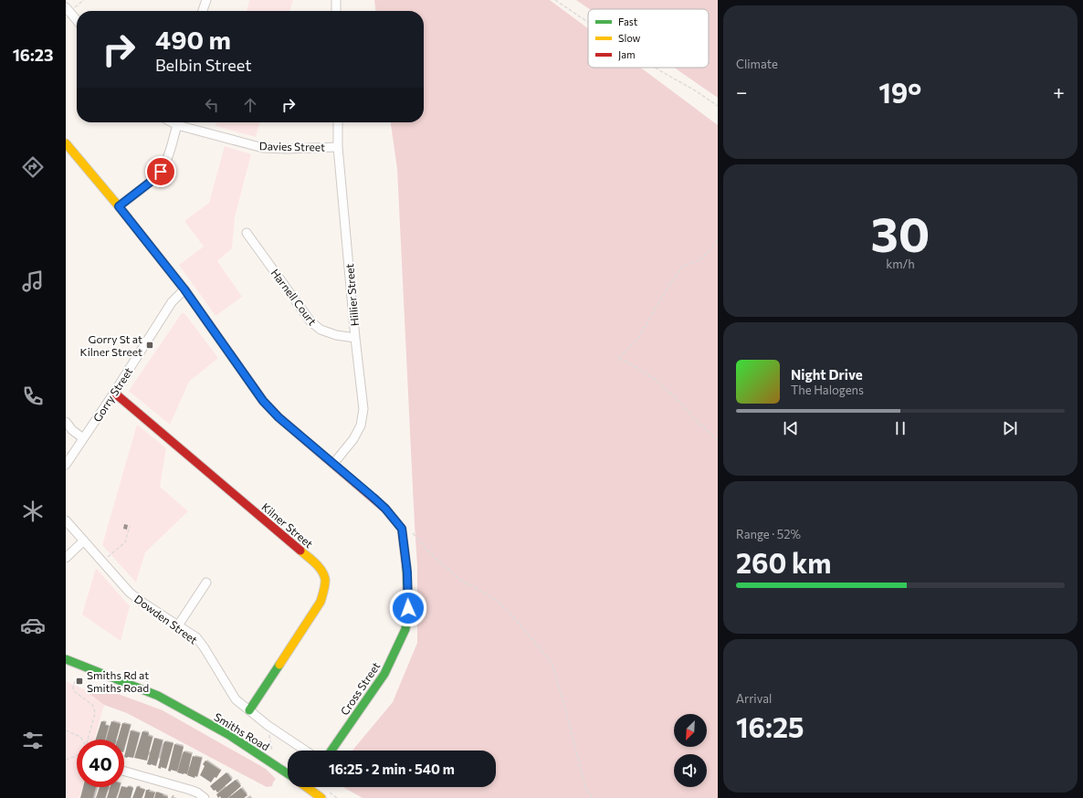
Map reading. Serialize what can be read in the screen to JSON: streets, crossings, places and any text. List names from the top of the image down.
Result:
{
  "streets": {
    "street": [
      "Davies Street",
      "Hillier Street",
      "Harnell Court",
      "Gorry Street",
      "Kilner Street",
      "Dowden Street",
      "Cross Street",
      "Smiths Road"
    ]
  },
  "crossings": [
    ["Davies Street", "Hillier Street"],
    ["Hillier Street", "Harnell Court"],
    ["Gorry Street", "Kilner Street"],
    ["Kilner Street", "Dowden Street"]
  ],
  "places": {
    "transit": ["Gorry St at Kilner Street", "Smiths Rd at Smiths Road"]
  },
  "legend": ["Fast", "Slow", "Jam"],
  "north": "bottom left",
  "page": {
    "tabs": "16:23",
    "tile": [
      "Climate",
      ["30", "km/h"],
      ["Range · 52%", "260 km"],
      ["Arrival", "16:25"]
    ],
    "turn": ["490 m", "Belbin Street"],
    "heat": ["−", "19°", "+"],
    "song": ["Night Drive", "The Halogens"],
    "limit": "40",
    "trip": "16:25 · 2 min · 540 m"
  }
}
